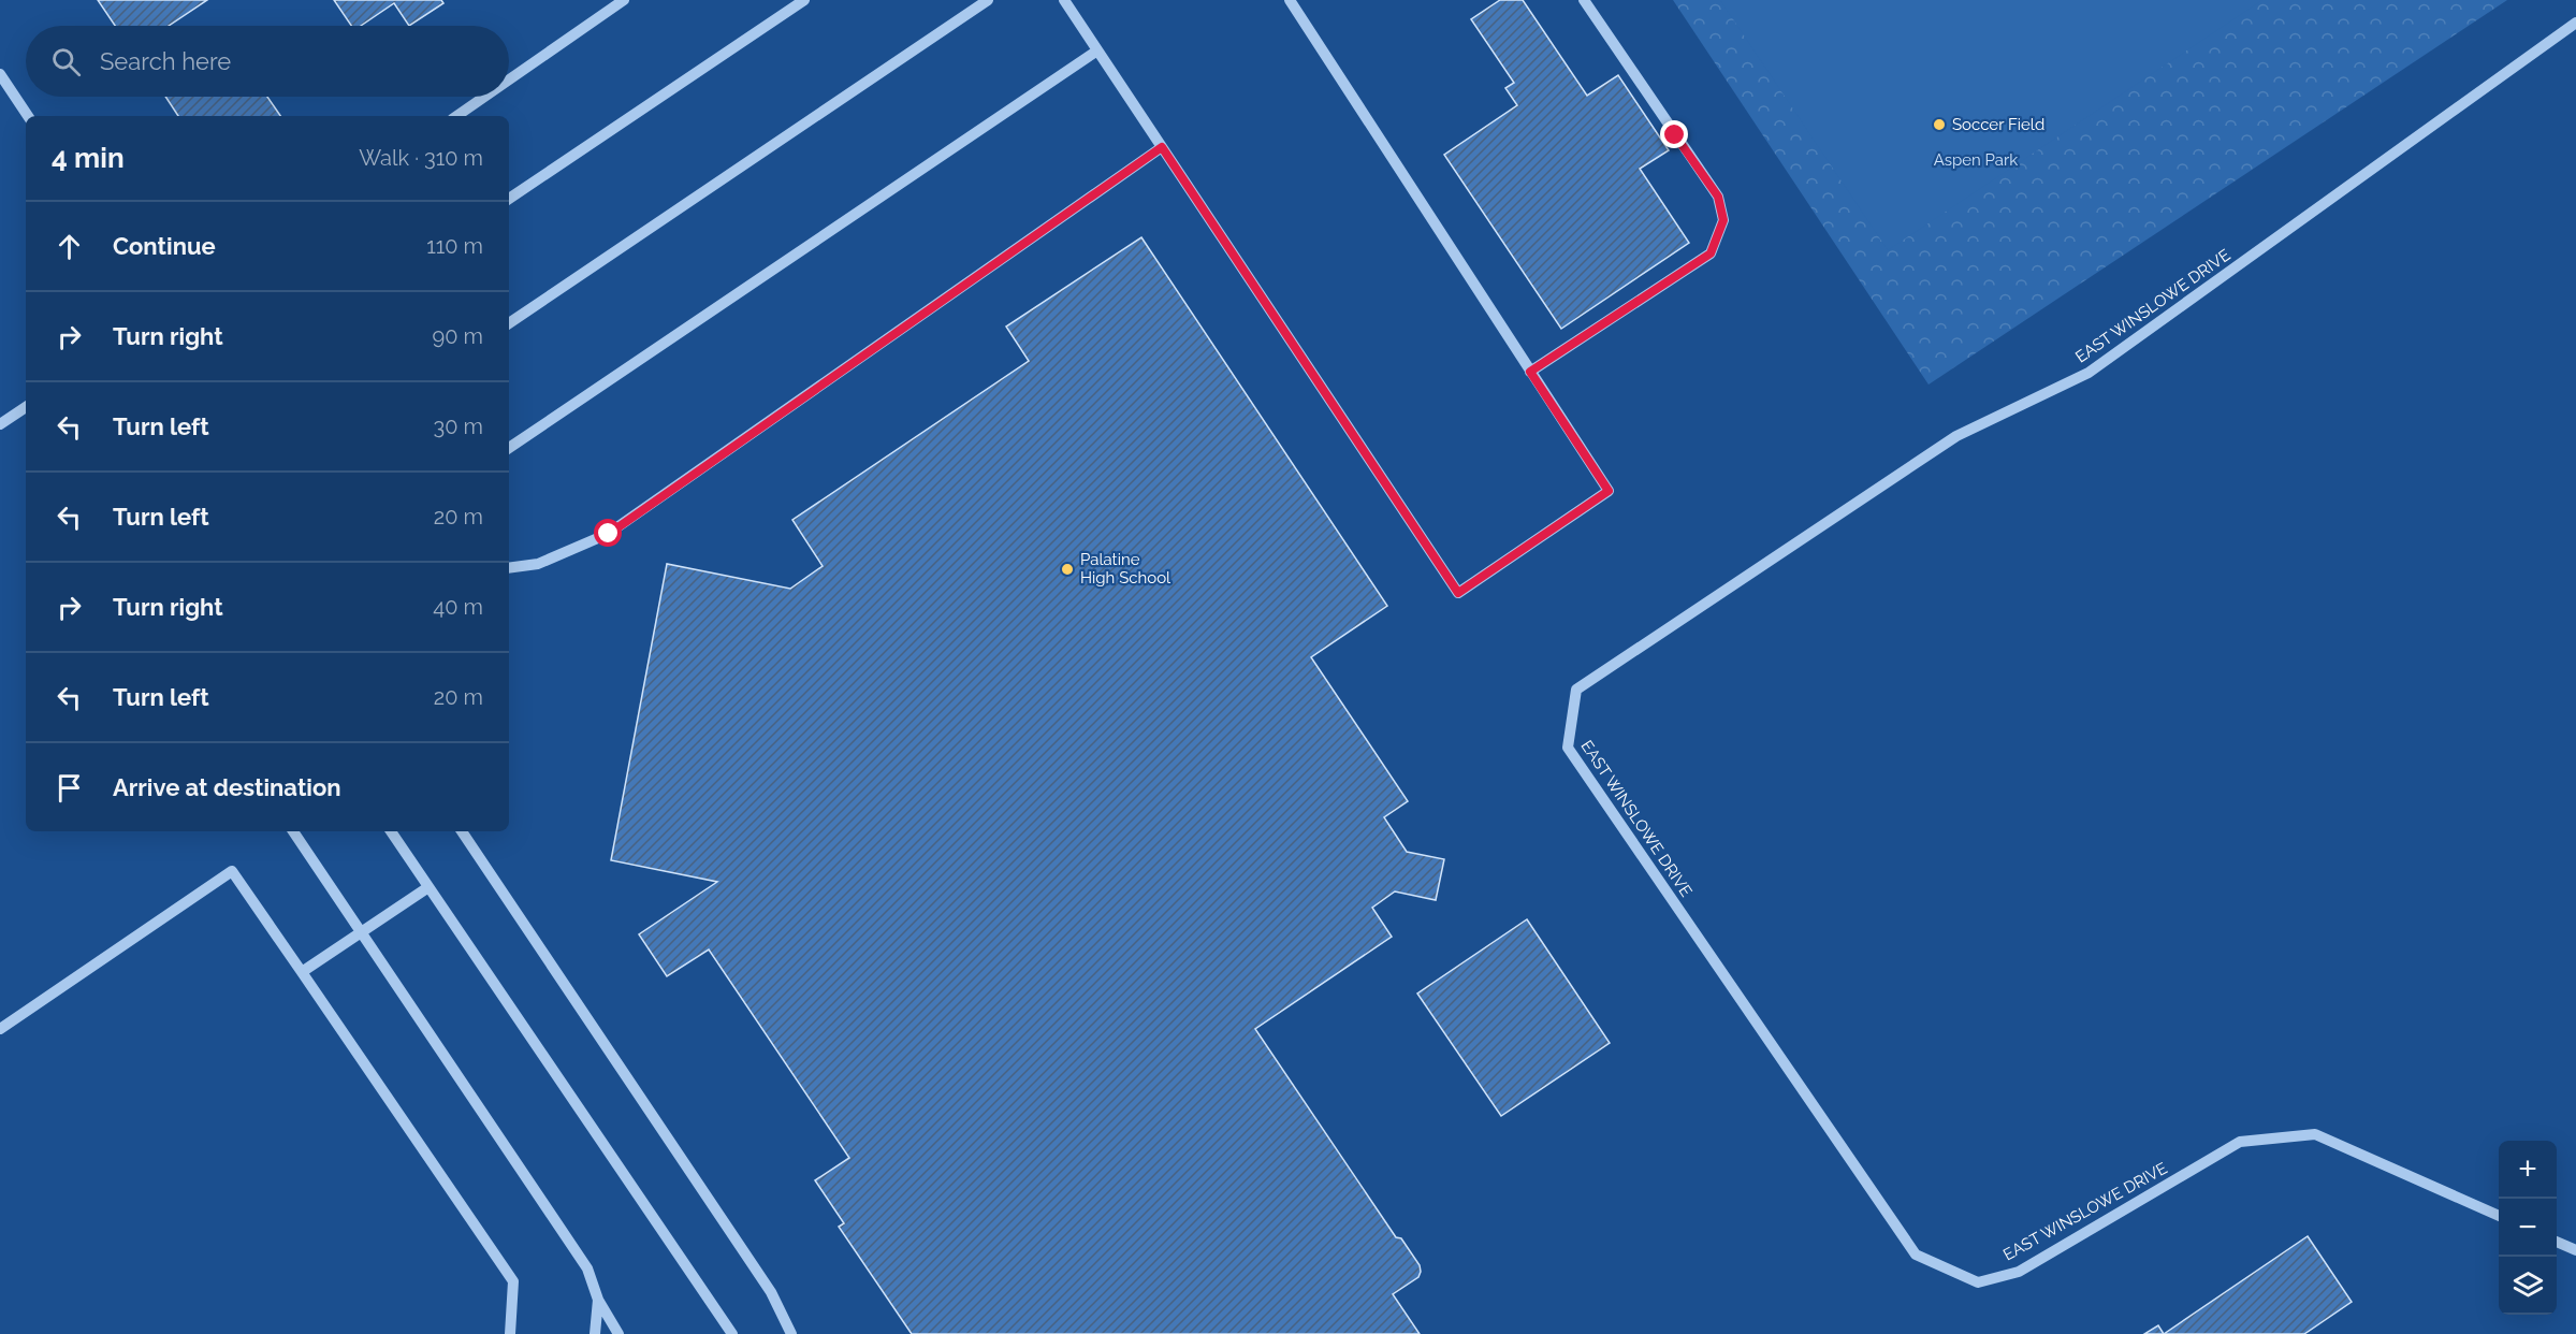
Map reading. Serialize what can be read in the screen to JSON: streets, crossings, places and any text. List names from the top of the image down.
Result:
{
  "streets": {
    "street": ["EAST WINSLOWE DRIVE"]
  },
  "parks": ["Aspen Park"],
  "places": ["Soccer Field", "Palatine High School"],
  "page": {
    "search": "Search here",
    "heading": ["4 min", "Walk · 310 m"],
    "list": [
      ["Continue", "110 m"],
      ["Turn right", "90 m"],
      ["Turn left", "30 m"],
      ["Turn left", "20 m"],
      ["Turn right", "40 m"],
      ["Turn left", "20 m"],
      "Arrive at destination"
    ],
    "map_buttons": ["+", "−"]
  }
}
